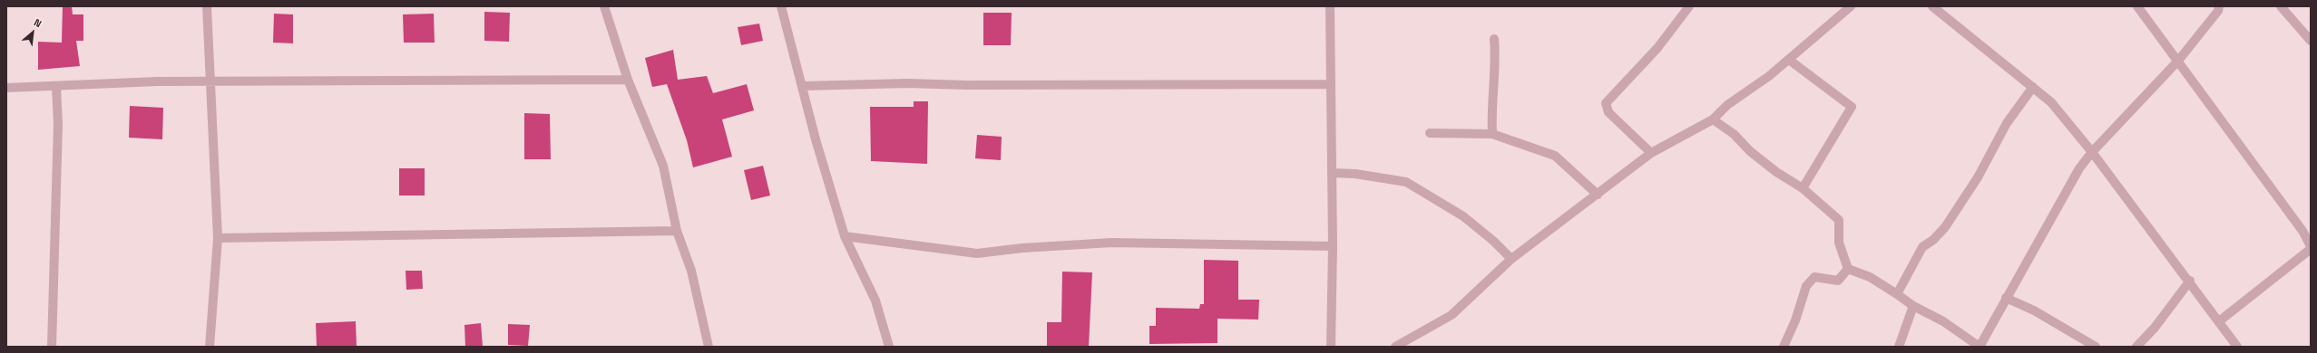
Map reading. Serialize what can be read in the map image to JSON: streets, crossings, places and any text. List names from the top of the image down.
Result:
{
  "north": "top right"
}
